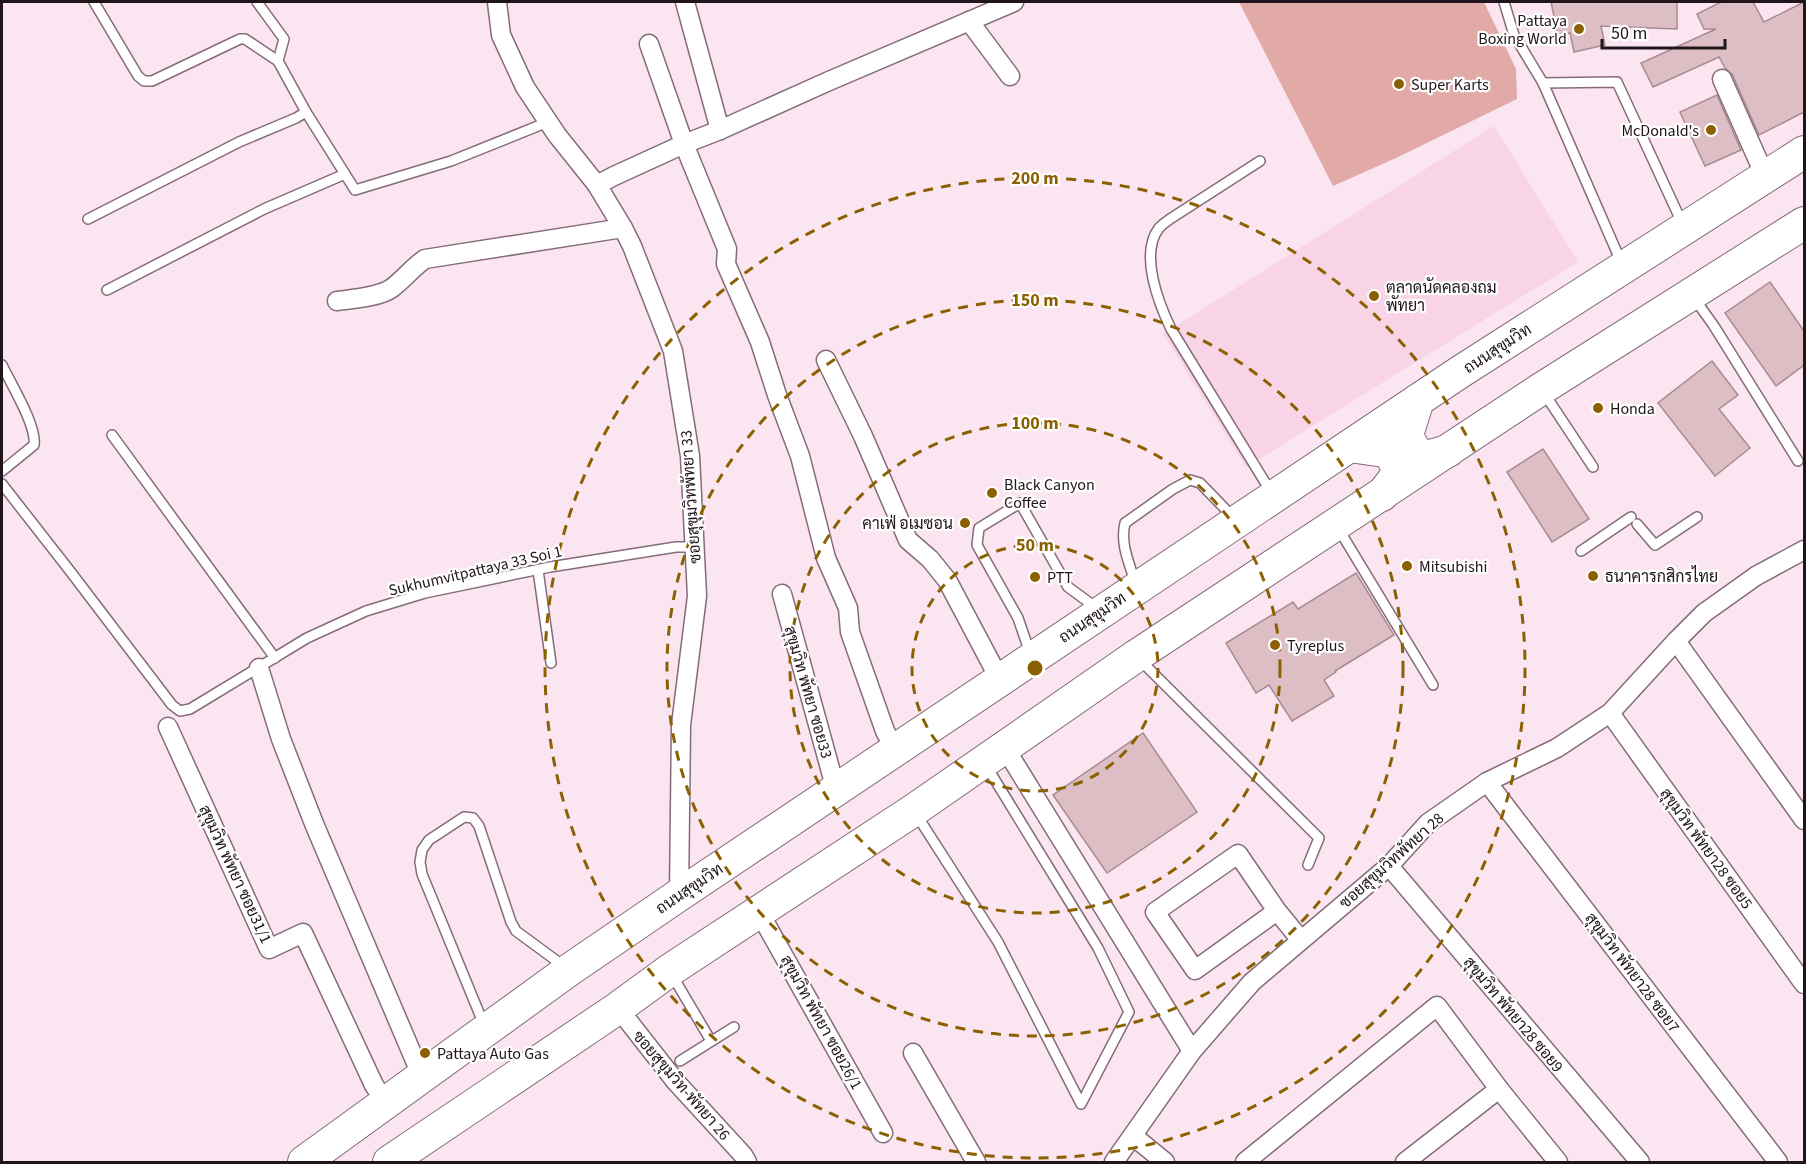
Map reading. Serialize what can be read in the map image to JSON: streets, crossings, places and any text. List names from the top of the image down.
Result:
{
  "streets": {
    "highway": ["ถนนสุขุมวิท"],
    "street": [
      "ซอยสุขุมวิทพัทยา 33",
      "สุขุมวิท พัทยา ซอย33",
      "สุขุมวิท พัทยา28 ซอย5",
      "ซอยสุขุมวิทพัทยา 28",
      "สุขุมวิท พัทยา ซอย31/1",
      "สุขุมวิท พัทยา28 ซอย7",
      "สุขุมวิท พัทยา28 ซอย9",
      "สุขุมวิท พัทยา ซอย26/1",
      "ซอยสุขุมวิท-พัทยา 26"
    ],
    "lane": ["Sukhumvitpattaya 33 Soi 1"]
  },
  "crossings": [
    ["ถนนสุขุมวิท", "ซอยสุขุมวิทพัทยา 33"],
    ["ถนนสุขุมวิท", "สุขุมวิท พัทยา ซอย33"],
    ["ถนนสุขุมวิท", "สุขุมวิท พัทยา ซอย31/1"],
    ["ซอยสุขุมวิทพัทยา 33", "Sukhumvitpattaya 33 Soi 1"],
    ["สุขุมวิท พัทยา28 ซอย5", "ซอยสุขุมวิทพัทยา 28"],
    ["ซอยสุขุมวิทพัทยา 28", "สุขุมวิท พัทยา28 ซอย7"],
    ["ซอยสุขุมวิทพัทยา 28", "สุขุมวิท พัทยา28 ซอย9"]
  ],
  "places": [
    "Pattaya Boxing World",
    "Super Karts",
    "McDonald's",
    "ตลาดนัดคลองถม พัทยา",
    "Honda",
    "Black Canyon Coffee",
    "คาเฟ่ อเมซอน",
    "Mitsubishi",
    "ธนาคารกสิกรไทย",
    "PTT",
    "Tyreplus",
    "Pattaya Auto Gas"
  ],
  "scale_bar": "50 m",
  "rings": [
    "200 m",
    "150 m",
    "100 m",
    "50 m"
  ]
}
